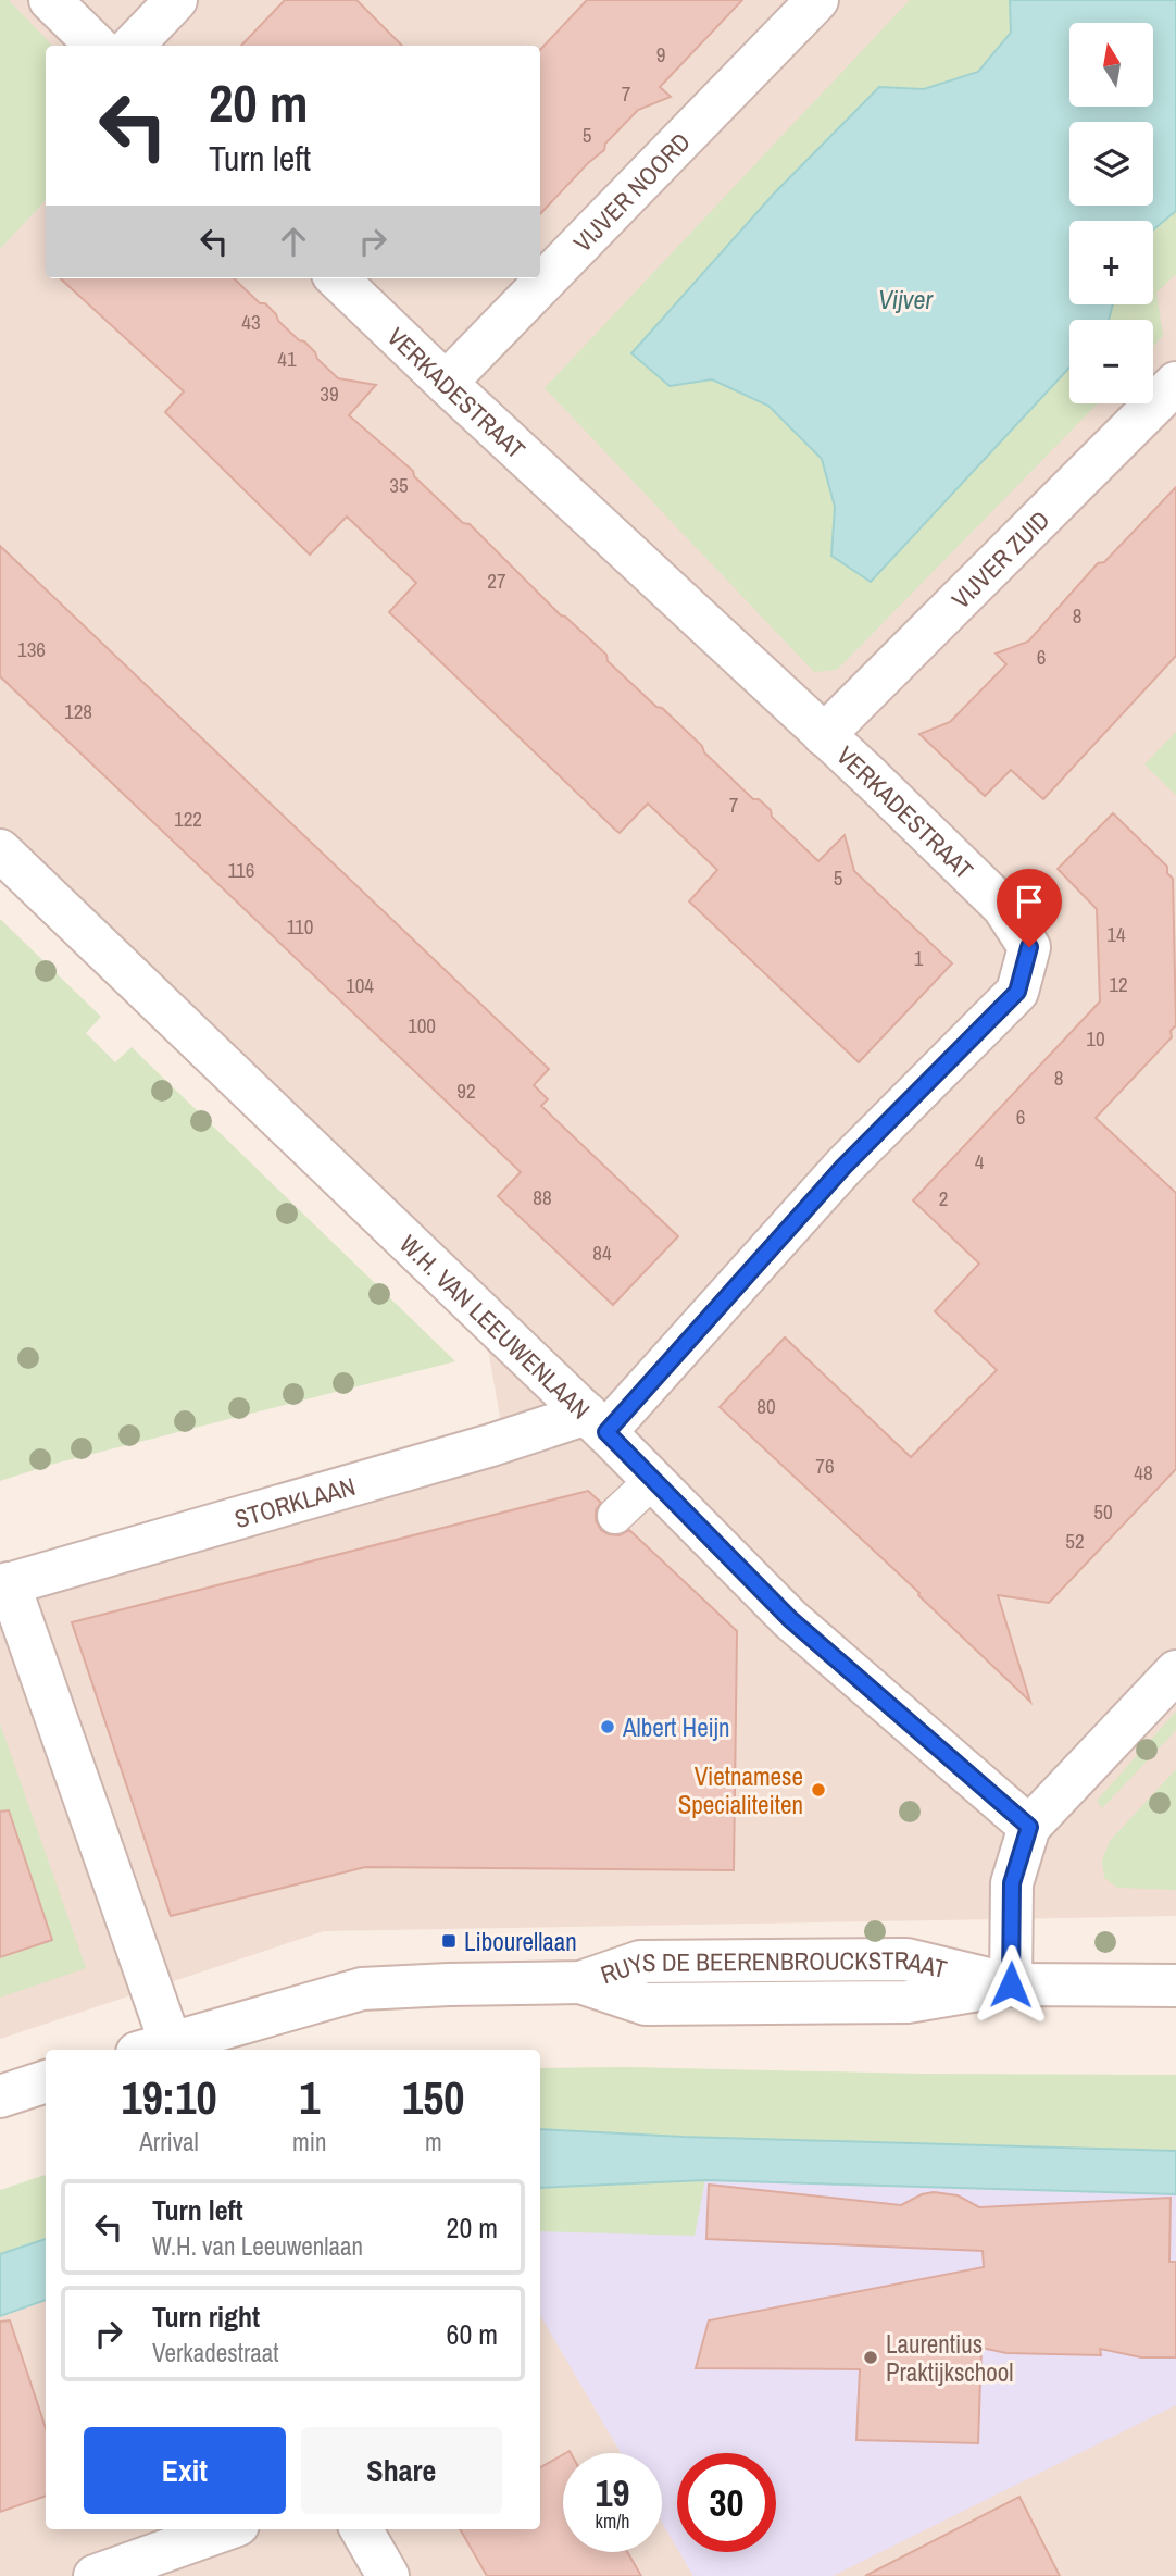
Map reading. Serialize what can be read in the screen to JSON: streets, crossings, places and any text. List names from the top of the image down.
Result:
{
  "streets": {
    "street": [
      "VIJVER NOORD",
      "VERKADESTRAAT",
      "VIJVER ZUID",
      "W.H. VAN LEEUWENLAAN",
      "STORKLAAN",
      "RUYS DE BEERENBROUCKSTRAAT"
    ]
  },
  "crossings": [
    ["VIJVER NOORD", "VERKADESTRAAT"],
    ["VERKADESTRAAT", "VIJVER ZUID"],
    ["VERKADESTRAAT", "W.H. VAN LEEUWENLAAN"],
    ["VERKADESTRAAT", "STORKLAAN"],
    ["W.H. VAN LEEUWENLAAN", "STORKLAAN"]
  ],
  "water": ["Vijver"],
  "places": {
    "other": ["Albert Heijn", "Vietnamese Specialiteiten", "Laurentius Praktijkschool"],
    "transit": ["Libourellaan"]
  },
  "house_numbers": [
    "9",
    "7",
    "5",
    "43",
    "41",
    "39",
    "35",
    "27",
    "8",
    "136",
    "6",
    "128",
    "7",
    "122",
    "116",
    "5",
    "110",
    "14",
    "1",
    "12",
    "104",
    "100",
    "10",
    "8",
    "92",
    "6",
    "4",
    "88",
    "2",
    "84",
    "80",
    "76",
    "48",
    "50",
    "52"
  ],
  "north": "top",
  "page": {
    "map_buttons": ["+", "−"],
    "turn": ["20 m", "Turn left"],
    "eta": [
      "19:10",
      "Arrival",
      "1",
      "min",
      "150",
      "m"
    ],
    "list": [
      {
        "name": "Turn left",
        "note": "W.H. van Leeuwenlaan",
        "value": "20 m"
      },
      {
        "name": "Turn right",
        "note": "Verkadestraat",
        "value": "60 m"
      }
    ],
    "buttons": ["Exit", "Share"],
    "speed": "19 km/h",
    "limit": "30"
  }
}
